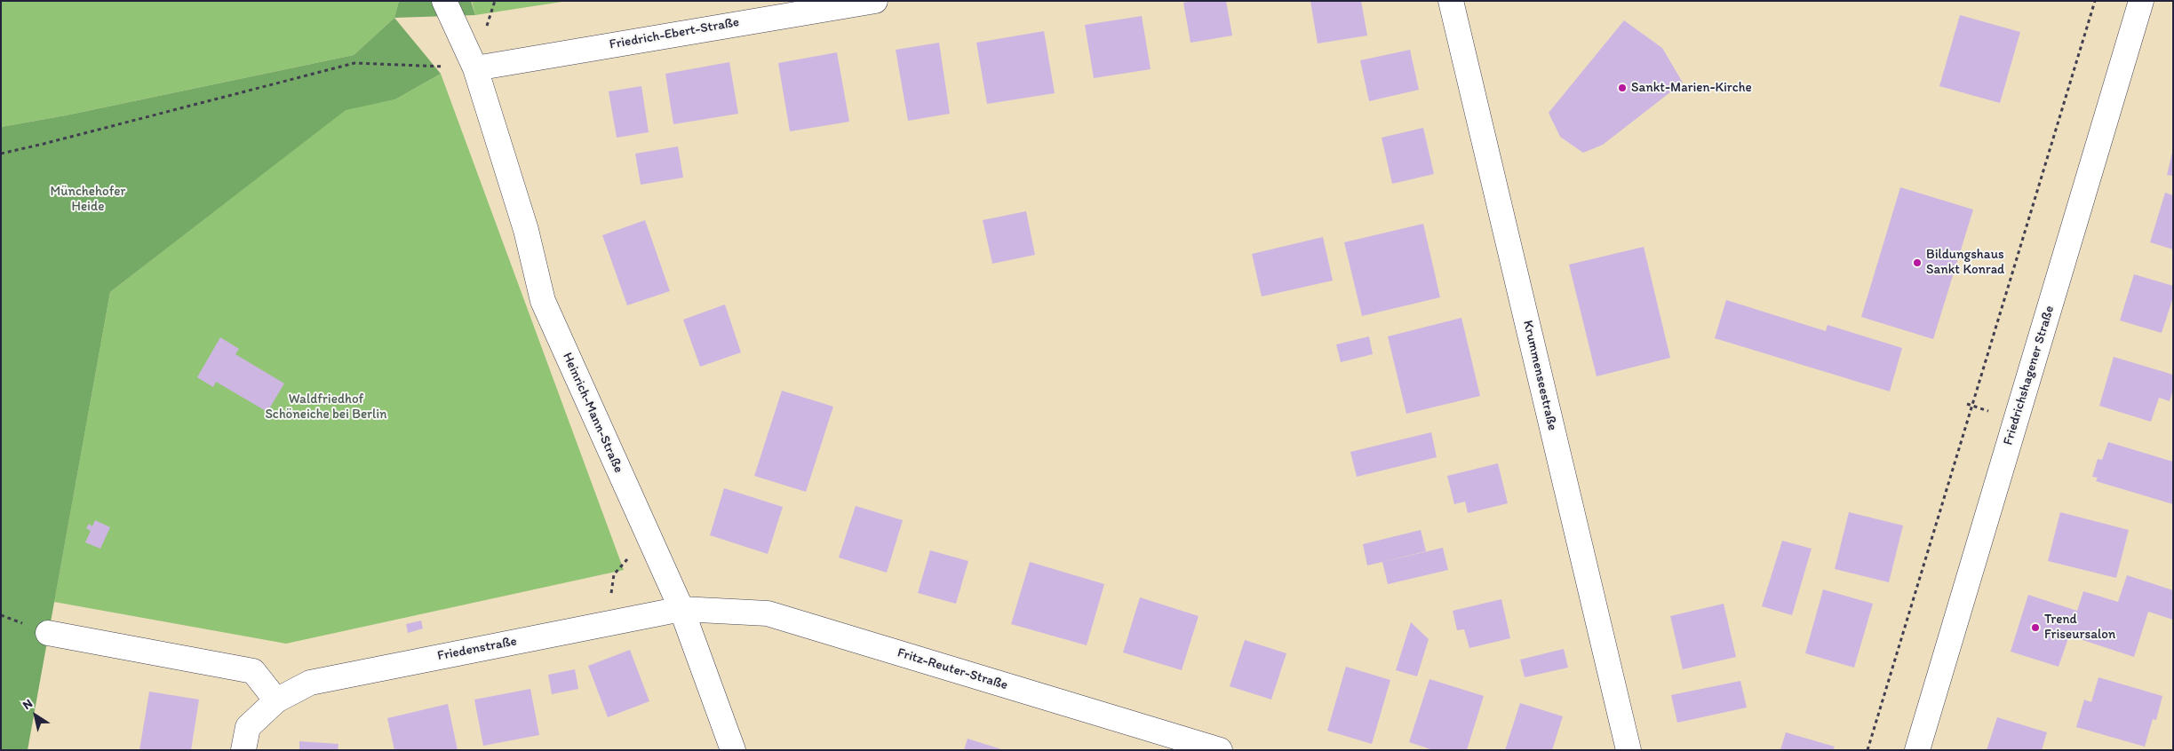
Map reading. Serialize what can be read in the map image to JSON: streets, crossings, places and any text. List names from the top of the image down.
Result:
{
  "streets": {
    "street": [
      "Friedrich-Ebert-Straße",
      "Krummenseestraße",
      "Friedrichshagener Straße",
      "Heinrich-Mann-Straße",
      "Friedenstraße",
      "Fritz-Reuter-Straße"
    ]
  },
  "crossings": [
    ["Friedrich-Ebert-Straße", "Heinrich-Mann-Straße"],
    ["Heinrich-Mann-Straße", "Friedenstraße"],
    ["Heinrich-Mann-Straße", "Fritz-Reuter-Straße"],
    ["Friedenstraße", "Fritz-Reuter-Straße"]
  ],
  "parks": ["Münchehofer Heide", "Waldfriedhof Schöneiche bei Berlin"],
  "places": ["Sankt-Marien-Kirche", "Bildungshaus Sankt Konrad", "Trend Friseursalon"],
  "north": "top left"
}
